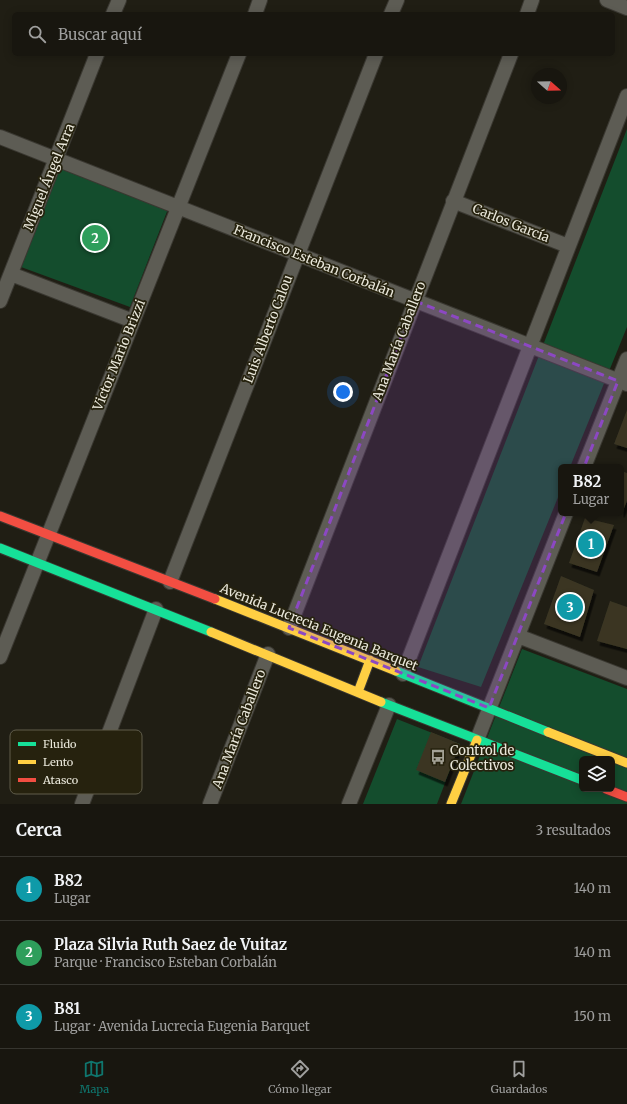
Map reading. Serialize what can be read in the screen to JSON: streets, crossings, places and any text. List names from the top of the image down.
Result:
{
  "streets": {
    "main road": ["Avenida Lucrecia Eugenia Barquet"],
    "street": [
      "Miguel Ángel Arra",
      "Carlos García",
      "Francisco Esteban Corbalán",
      "Luis Alberto Calou",
      "Ana María Caballero",
      "Victor Mario Brizzi"
    ]
  },
  "crossings": [
    ["Miguel Ángel Arra", "Francisco Esteban Corbalán"],
    ["Carlos García", "Ana María Caballero"],
    ["Francisco Esteban Corbalán", "Luis Alberto Calou"],
    ["Francisco Esteban Corbalán", "Ana María Caballero"],
    ["Francisco Esteban Corbalán", "Victor Mario Brizzi"],
    ["Luis Alberto Calou", "Avenida Lucrecia Eugenia Barquet"],
    ["Ana María Caballero", "Avenida Lucrecia Eugenia Barquet"],
    ["Victor Mario Brizzi", "Avenida Lucrecia Eugenia Barquet"]
  ],
  "places": {
    "bus stop": ["Control de Colectivos"]
  },
  "legend": ["Fluido", "Lento", "Atasco"],
  "north": "right",
  "page": {
    "search": "Buscar aquí",
    "pins": ["2", "1", "3"],
    "popup": ["B82", "Lugar"],
    "heading": ["Cerca", "3 resultados"],
    "list": [
      {
        "mark": "1",
        "name": "B82",
        "note": "Lugar",
        "value": "140 m"
      },
      {
        "mark": "2",
        "name": "Plaza Silvia Ruth Saez de Vuitaz",
        "note": "Parque · Francisco Esteban Corbalán",
        "value": "140 m"
      },
      {
        "mark": "3",
        "name": "B81",
        "note": "Lugar · Avenida Lucrecia Eugenia Barquet",
        "value": "150 m"
      }
    ],
    "nav": ["Mapa", "Cómo llegar", "Guardados"]
  }
}
